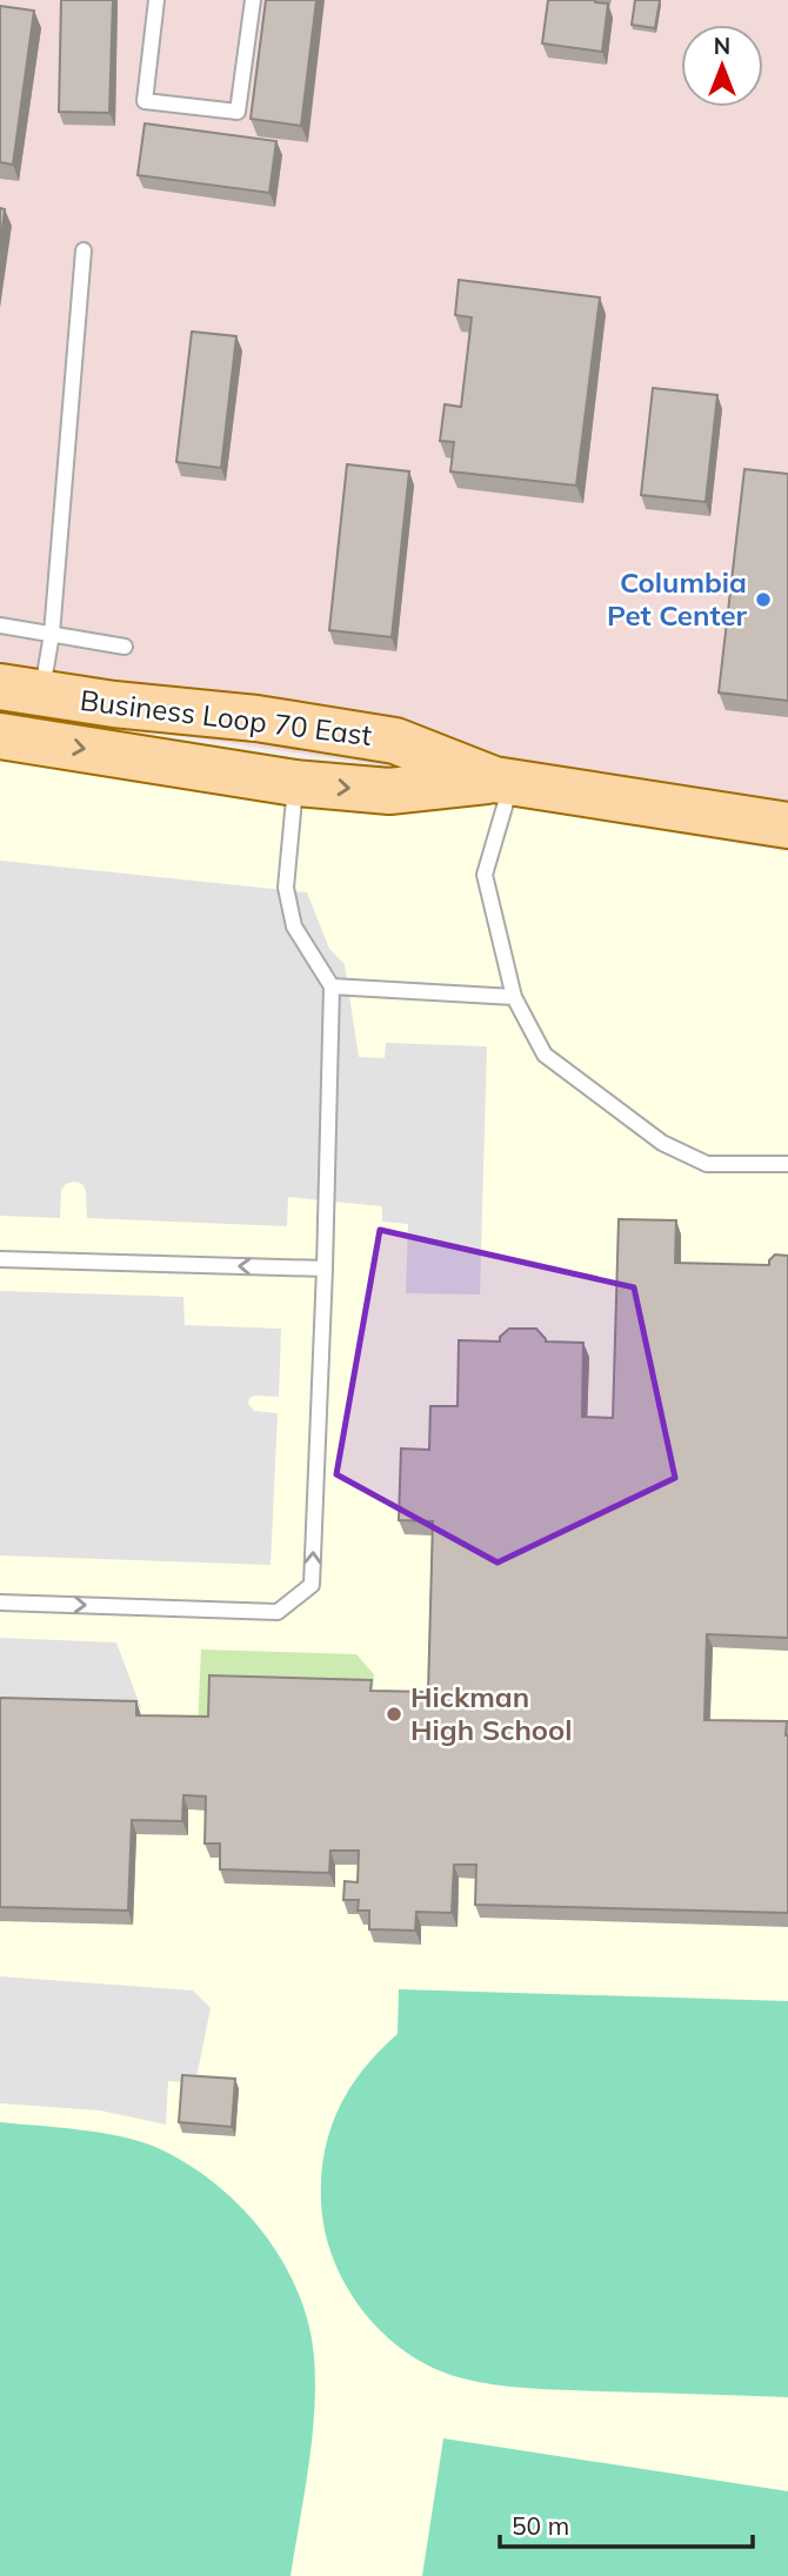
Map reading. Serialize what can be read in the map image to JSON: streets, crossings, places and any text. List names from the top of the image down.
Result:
{
  "streets": {
    "main road": ["Business Loop 70 East"]
  },
  "places": ["Columbia Pet Center", "Hickman High School"],
  "scale_bar": "50 m",
  "north": "top"
}
